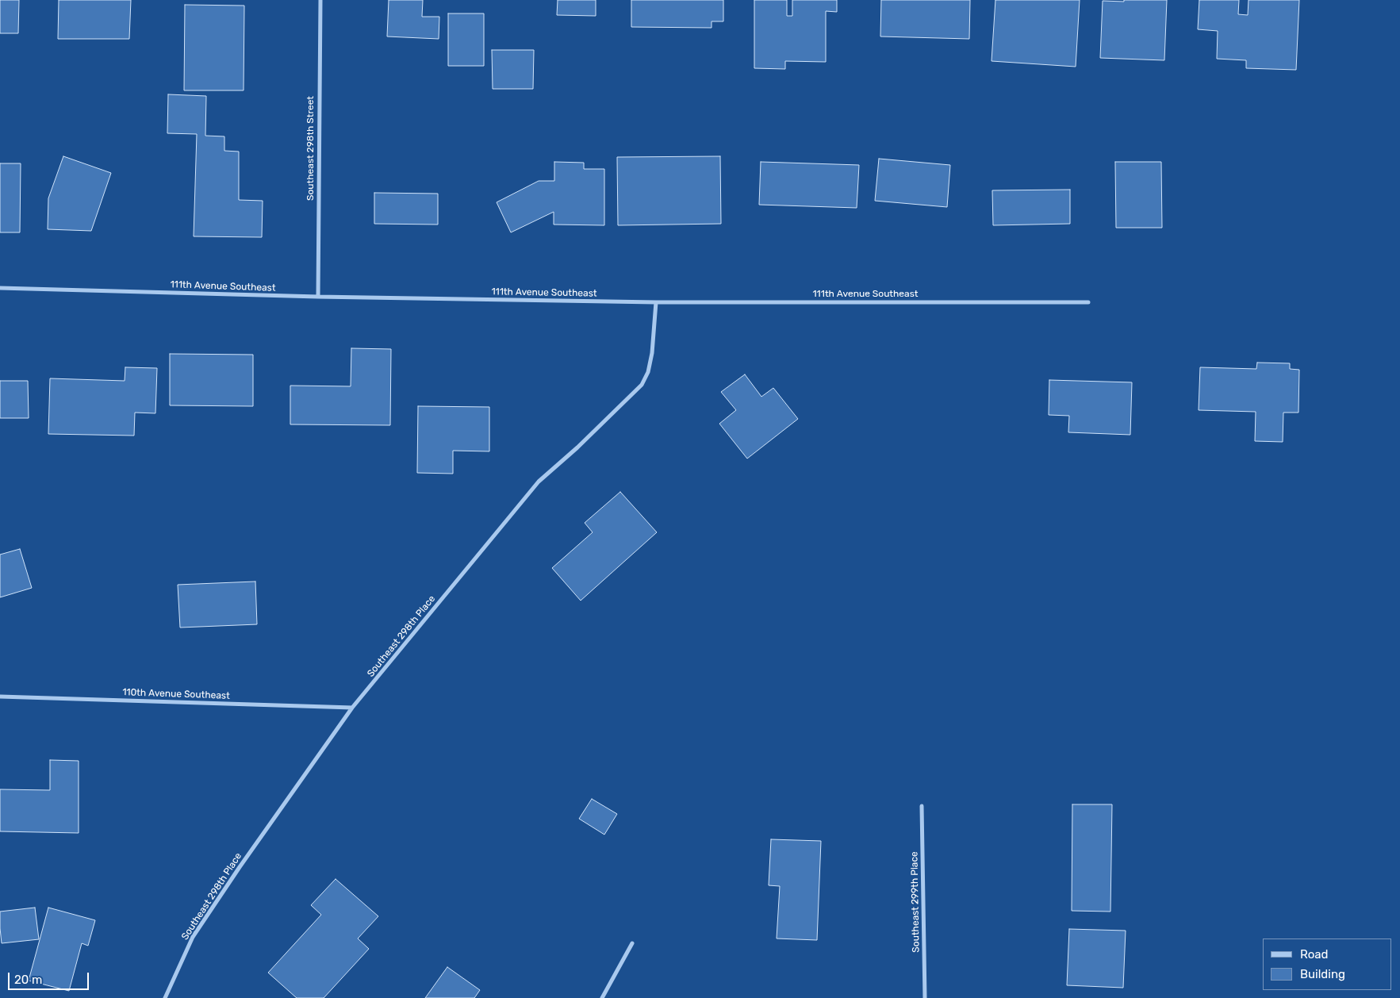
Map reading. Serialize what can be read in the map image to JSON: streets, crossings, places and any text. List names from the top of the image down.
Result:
{
  "streets": {
    "street": [
      "Southeast 298th Street",
      "111th Avenue Southeast",
      "Southeast 298th Place",
      "110th Avenue Southeast",
      "Southeast 299th Place"
    ]
  },
  "crossings": [
    ["Southeast 298th Street", "111th Avenue Southeast"],
    ["111th Avenue Southeast", "Southeast 298th Place"],
    ["Southeast 298th Place", "110th Avenue Southeast"]
  ],
  "legend": ["Road", "Building"],
  "scale_bar": "20 m"
}
